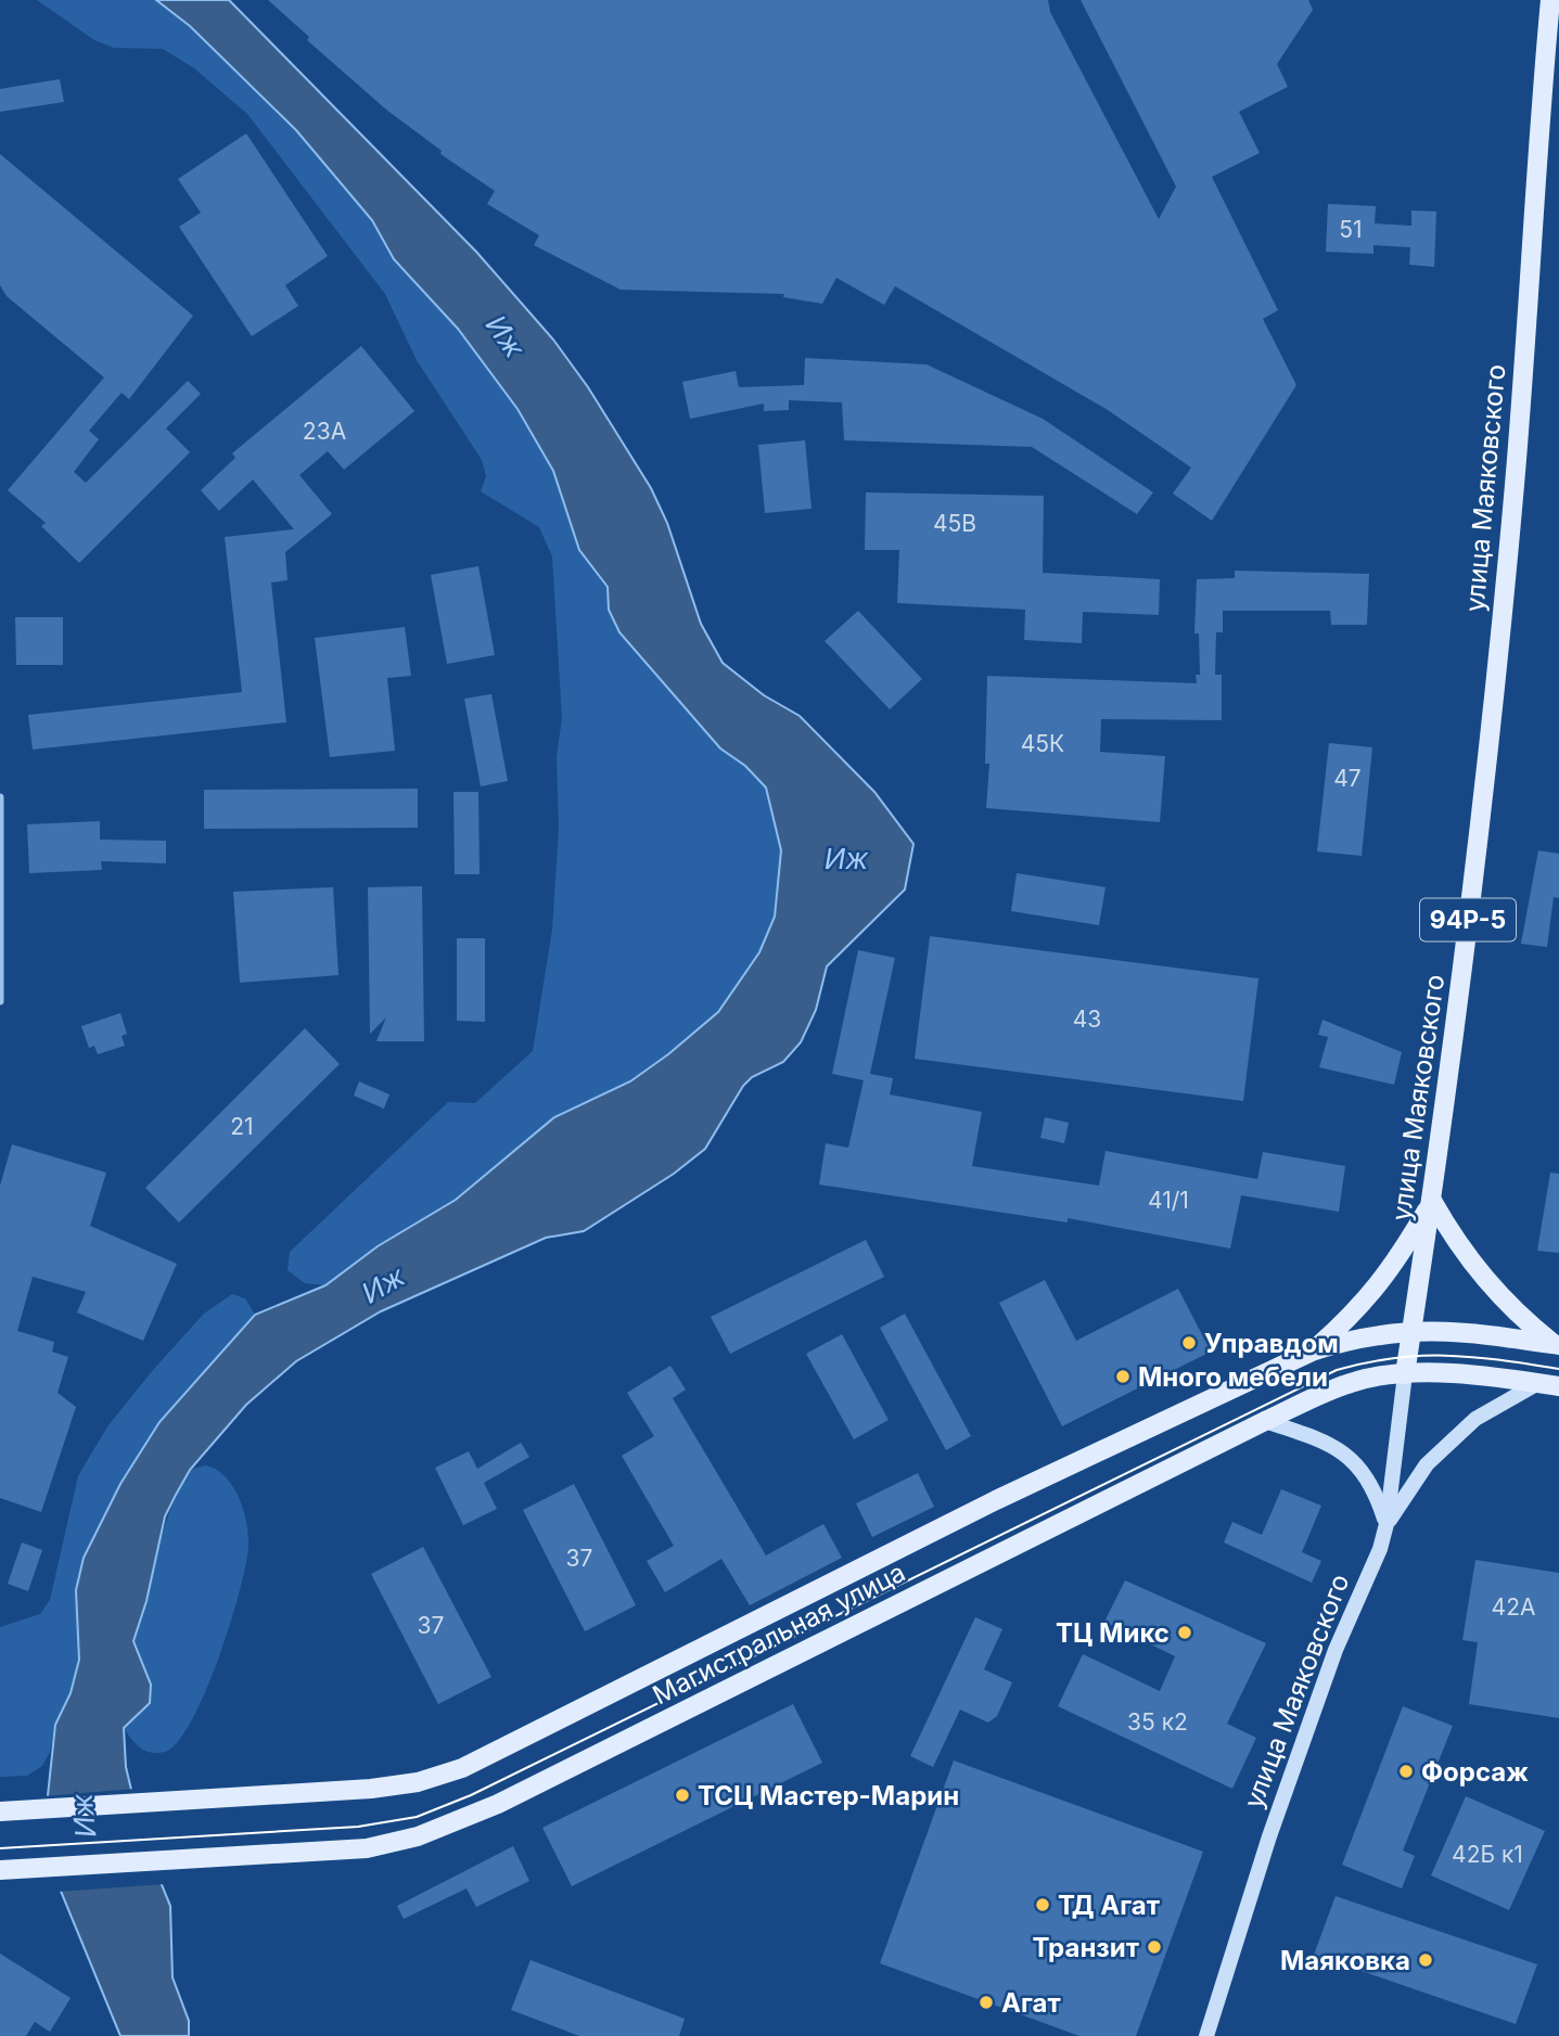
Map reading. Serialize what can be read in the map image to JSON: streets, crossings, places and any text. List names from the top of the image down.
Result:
{
  "streets": {
    "main road": ["улица Маяковского", "94Р-5", "Магистральная улица"]
  },
  "crossings": [
    ["улица Маяковского", "Магистральная улица"]
  ],
  "water": ["Иж"],
  "places": [
    "Управдом",
    "Много мебели",
    "ТЦ Микс",
    "Форсаж",
    "ТСЦ Мастер-Марин",
    "ТД Агат",
    "Транзит",
    "Маяковка",
    "Агат"
  ],
  "house_numbers": [
    "51",
    "23А",
    "45В",
    "45К",
    "47",
    "43",
    "21",
    "41/1",
    "37",
    "42А",
    "37",
    "35 к2",
    "42Б к1"
  ]
}
